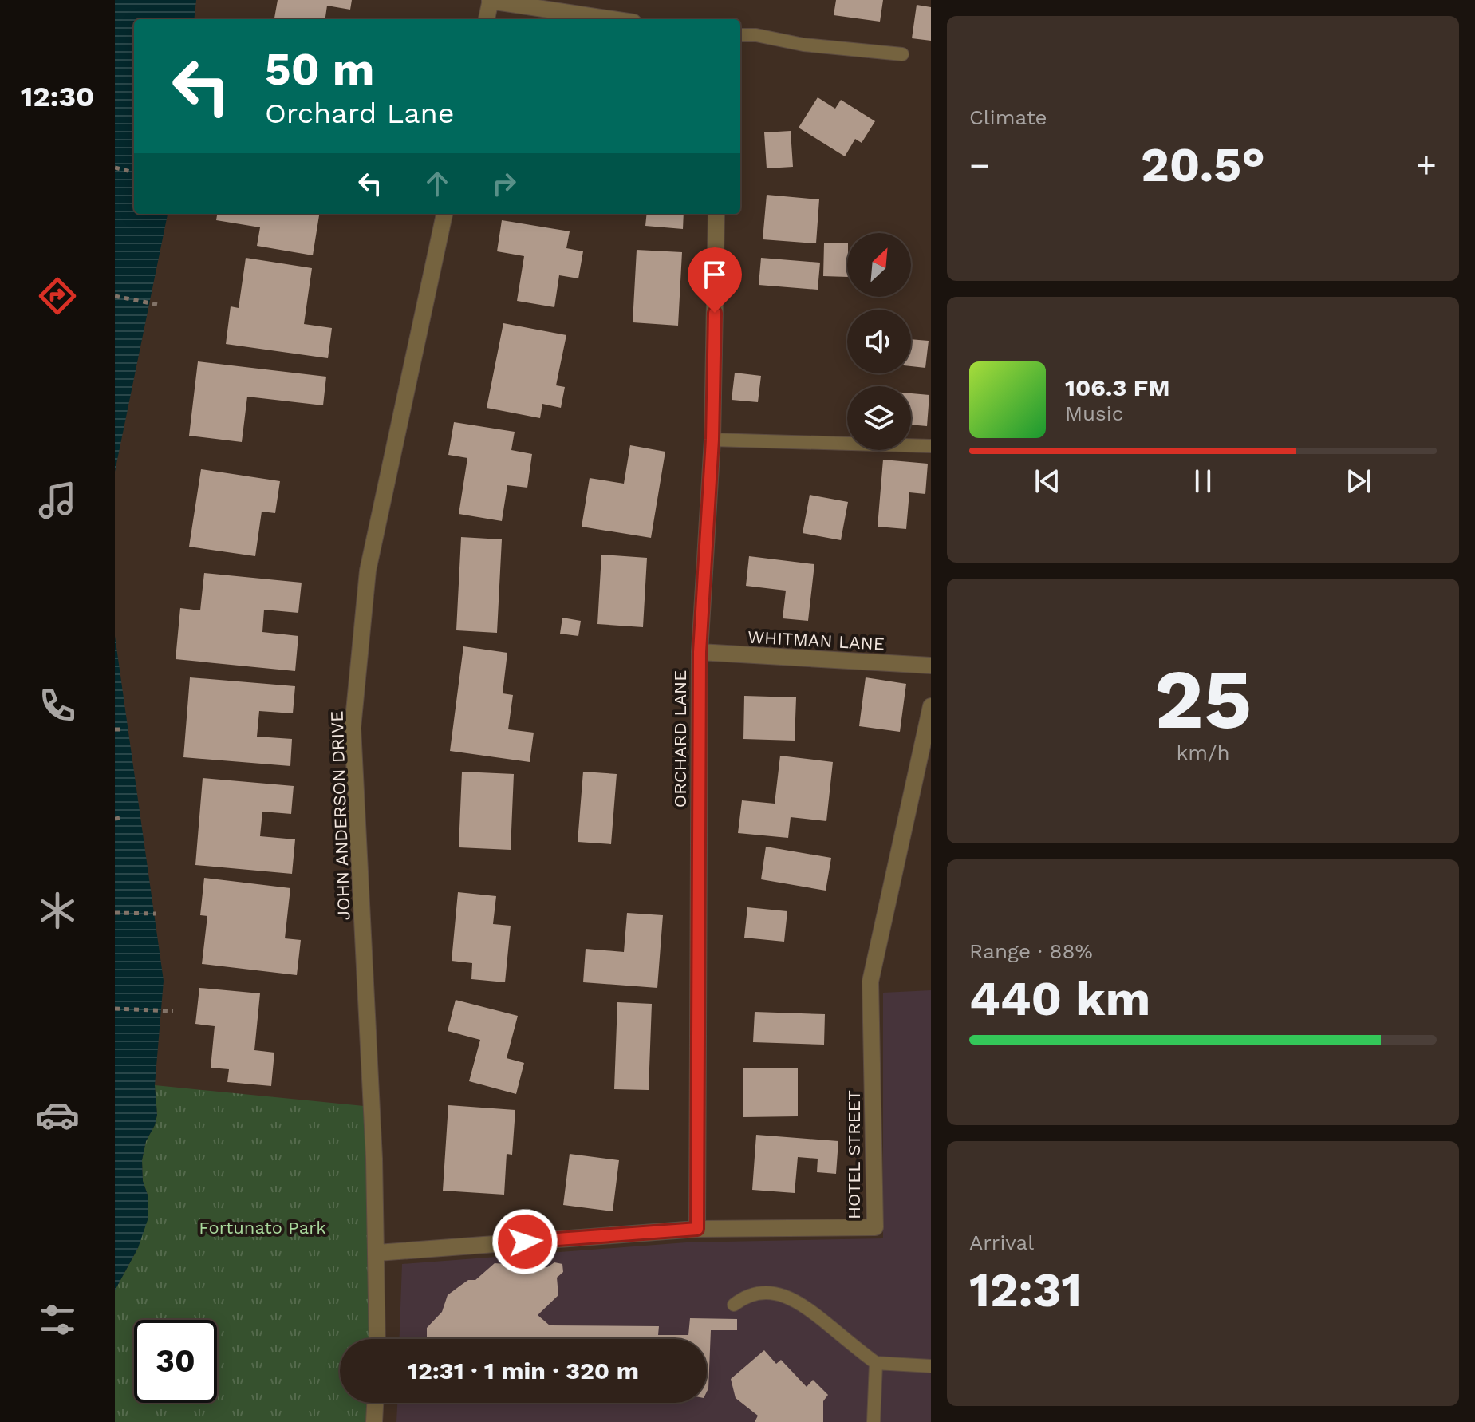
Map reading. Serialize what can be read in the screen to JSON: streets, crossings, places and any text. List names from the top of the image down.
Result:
{
  "streets": {
    "street": [
      "WHITMAN LANE",
      "ORCHARD LANE",
      "JOHN ANDERSON DRIVE",
      "HOTEL STREET"
    ]
  },
  "crossings": [
    ["WHITMAN LANE", "ORCHARD LANE"],
    ["ORCHARD LANE", "HOTEL STREET"],
    ["JOHN ANDERSON DRIVE", "HOTEL STREET"]
  ],
  "parks": ["Fortunato Park"],
  "north": "top right",
  "page": {
    "tabs": "12:30",
    "tile": [
      "Climate",
      ["25", "km/h"],
      ["Range · 88%", "440 km"],
      ["Arrival", "12:31"]
    ],
    "turn": ["50 m", "Orchard Lane"],
    "heat": ["−", "20.5°", "+"],
    "song": ["106.3 FM", "Music"],
    "limit": "30",
    "trip": "12:31 · 1 min · 320 m"
  }
}
